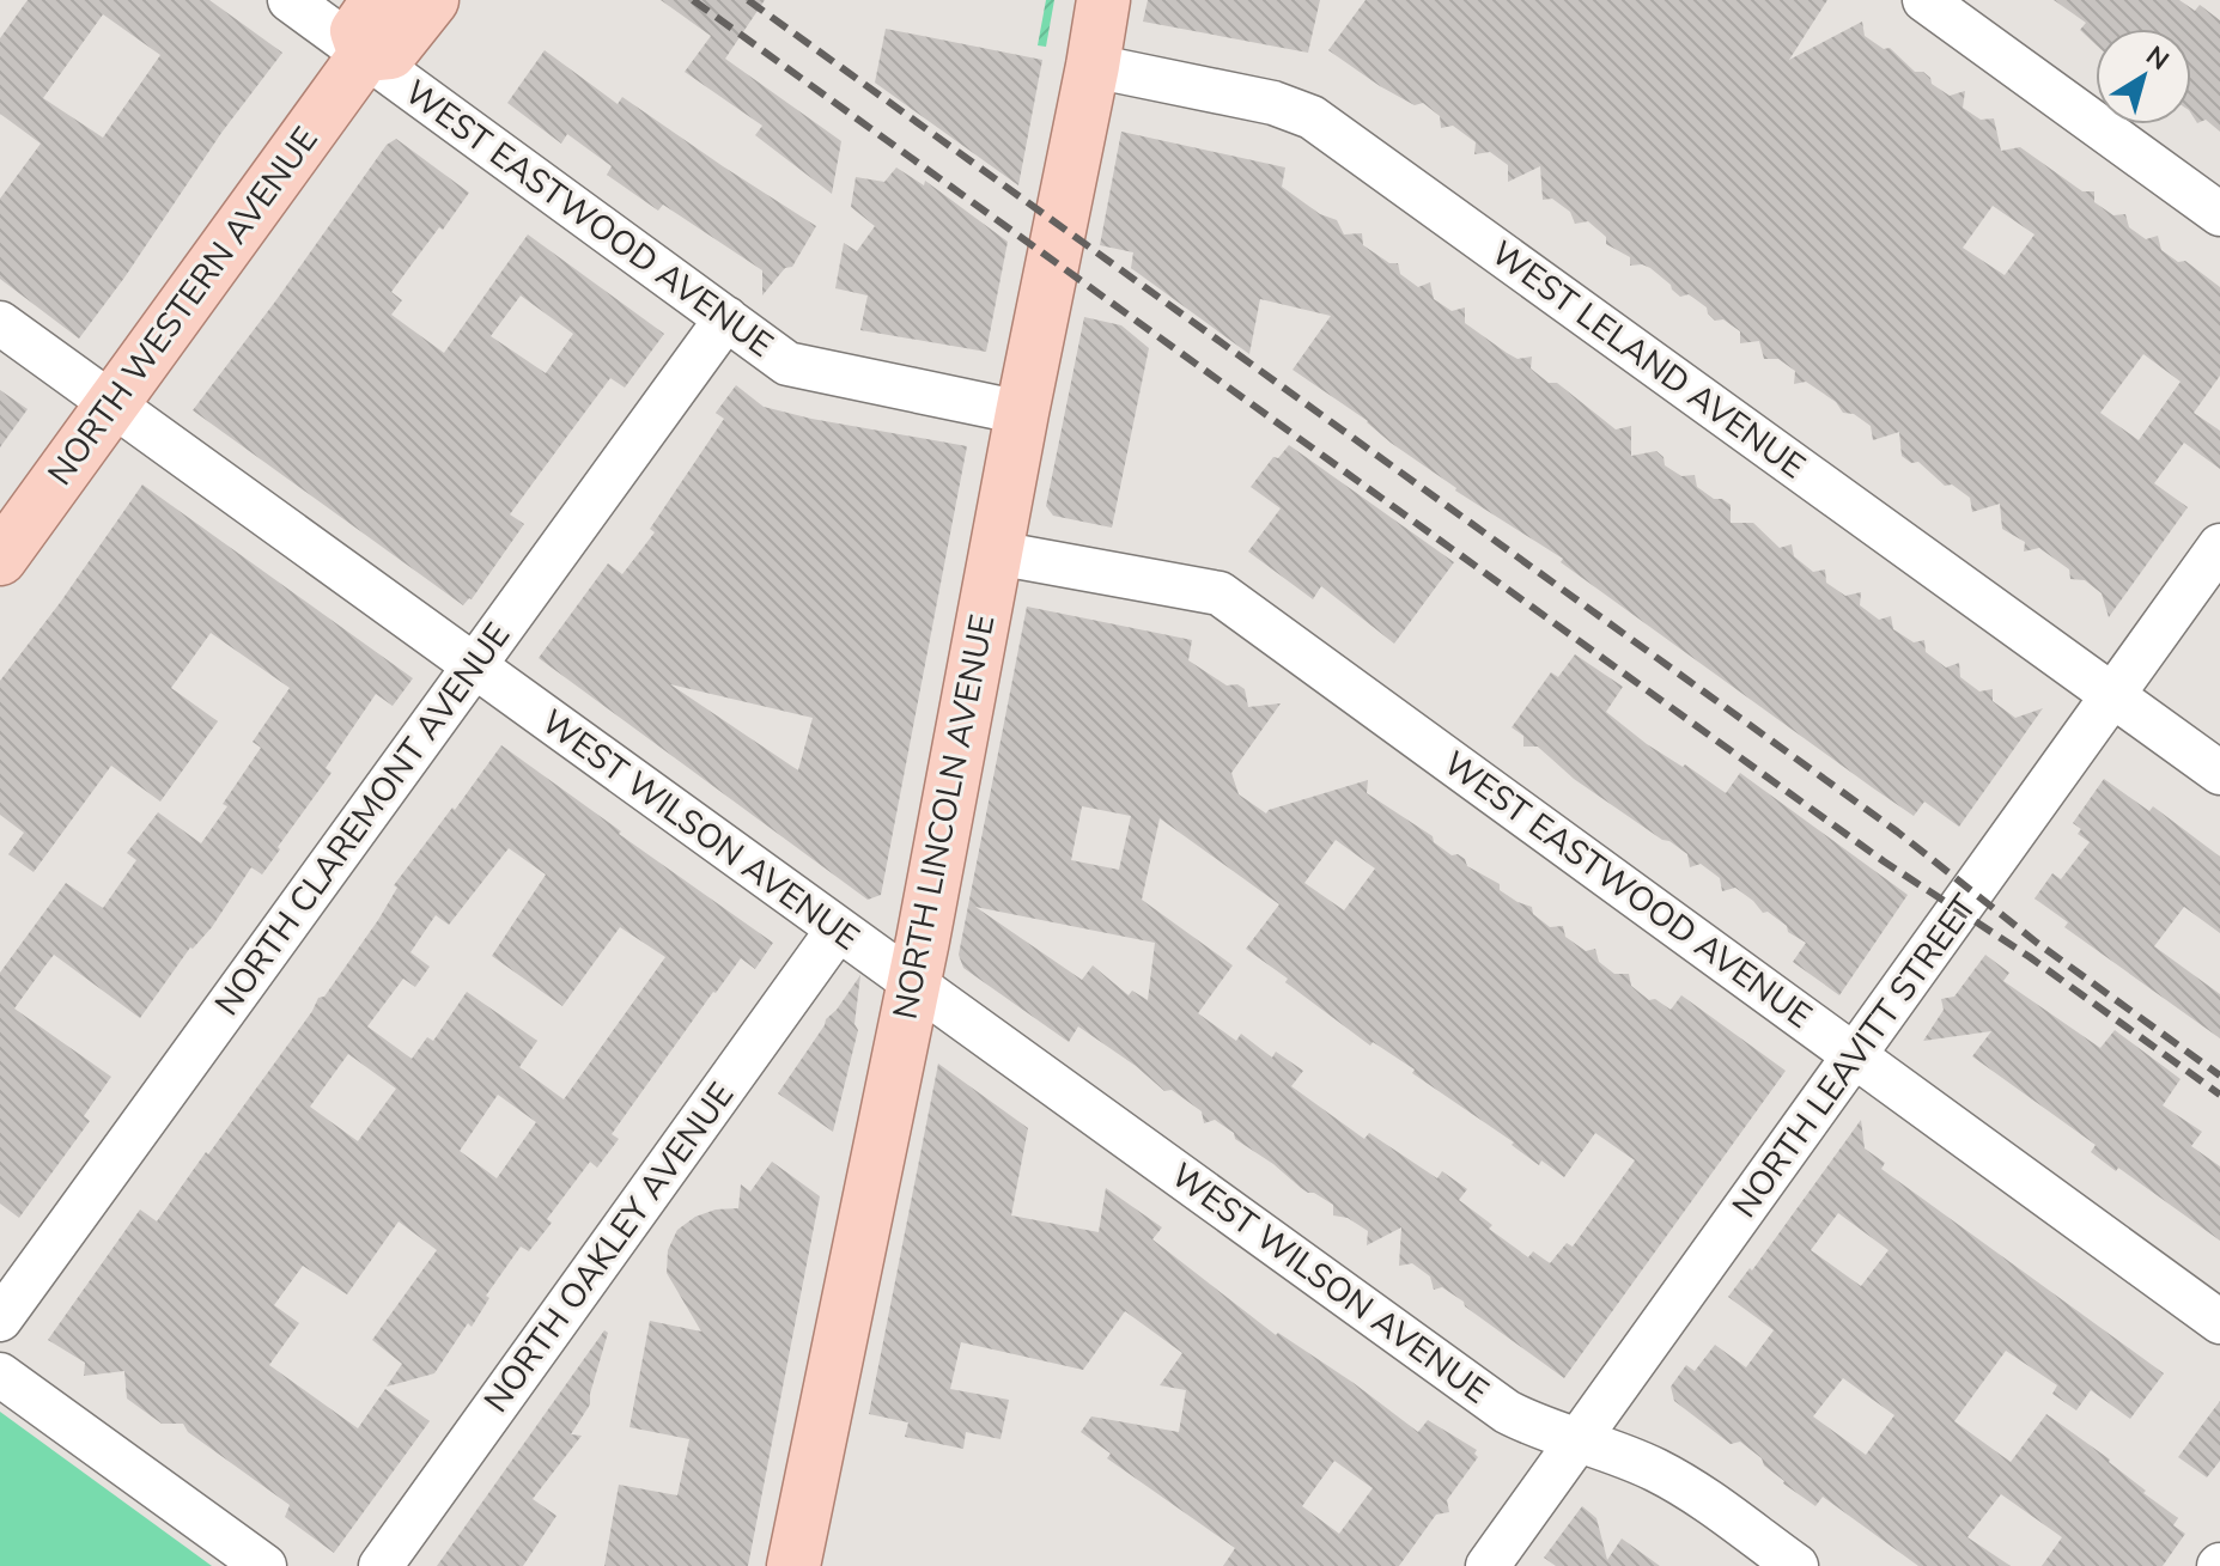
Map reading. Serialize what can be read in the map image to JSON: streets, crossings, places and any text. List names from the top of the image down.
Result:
{
  "streets": {
    "main road": ["NORTH WESTERN AVENUE", "NORTH LINCOLN AVENUE"],
    "street": [
      "WEST EASTWOOD AVENUE",
      "WEST LELAND AVENUE",
      "NORTH CLAREMONT AVENUE",
      "WEST WILSON AVENUE",
      "NORTH LEAVITT STREET",
      "NORTH OAKLEY AVENUE"
    ]
  },
  "crossings": [
    ["WEST EASTWOOD AVENUE", "NORTH WESTERN AVENUE"],
    ["WEST EASTWOOD AVENUE", "NORTH LINCOLN AVENUE"],
    ["WEST EASTWOOD AVENUE", "NORTH CLAREMONT AVENUE"],
    ["WEST EASTWOOD AVENUE", "NORTH LEAVITT STREET"],
    ["NORTH WESTERN AVENUE", "WEST WILSON AVENUE"],
    ["WEST LELAND AVENUE", "NORTH LINCOLN AVENUE"],
    ["WEST LELAND AVENUE", "NORTH LEAVITT STREET"],
    ["NORTH LINCOLN AVENUE", "WEST WILSON AVENUE"],
    ["NORTH CLAREMONT AVENUE", "WEST WILSON AVENUE"],
    ["WEST WILSON AVENUE", "NORTH LEAVITT STREET"],
    ["WEST WILSON AVENUE", "NORTH OAKLEY AVENUE"]
  ],
  "north": "top right"
}
